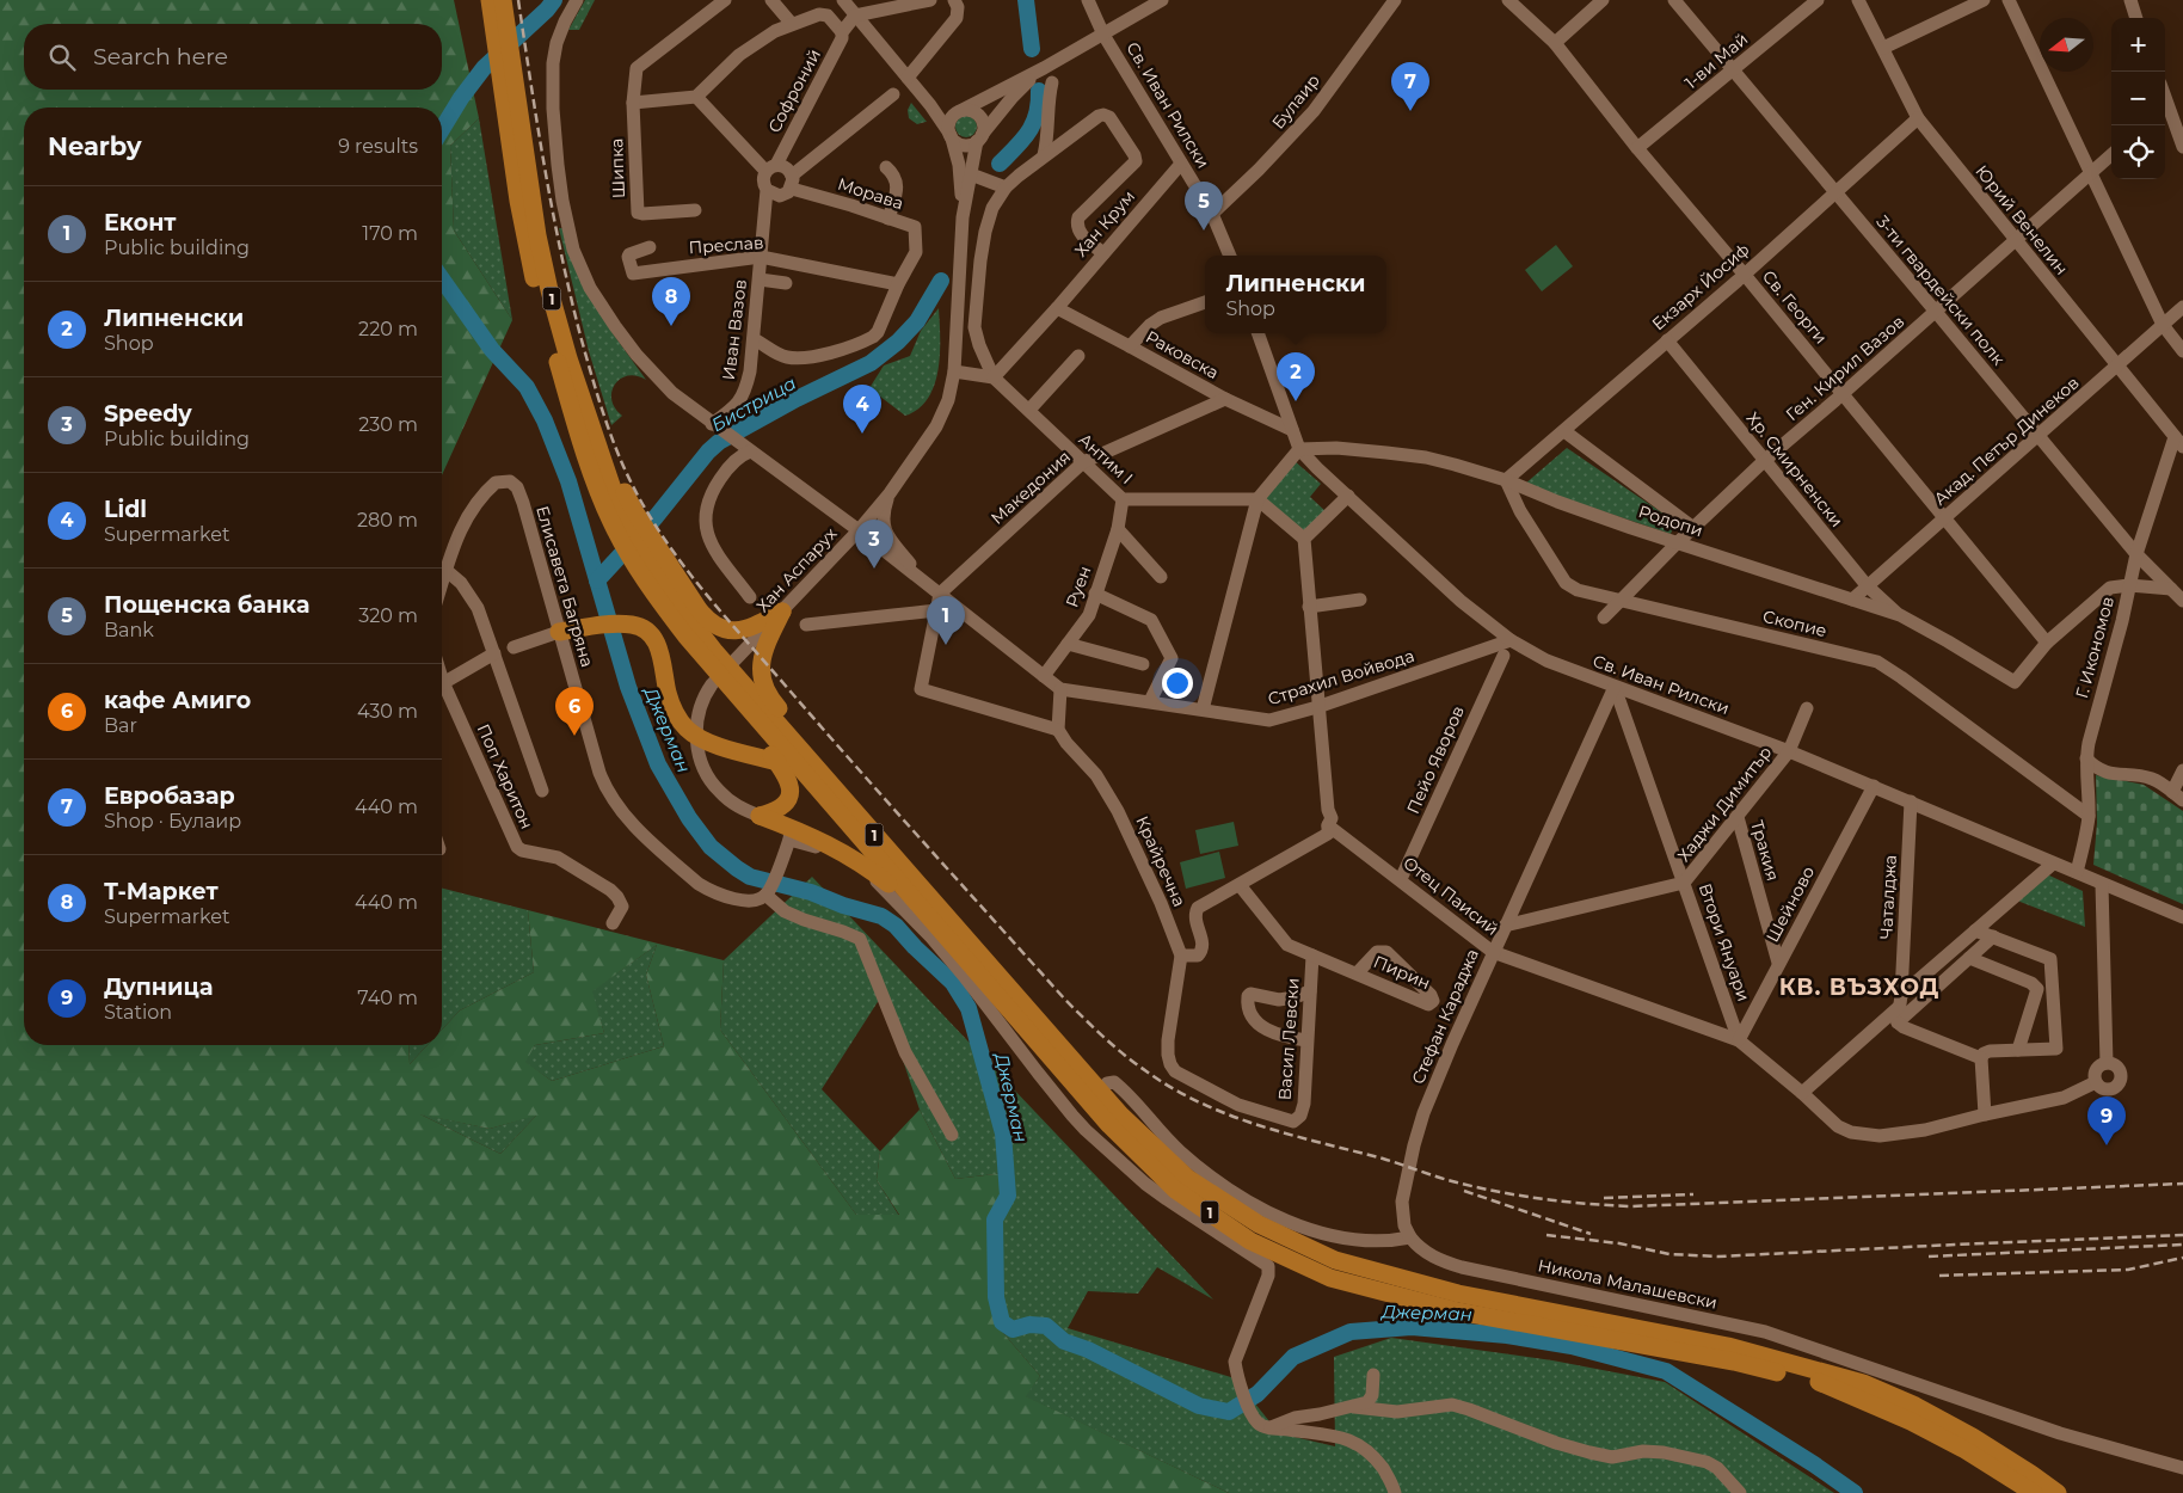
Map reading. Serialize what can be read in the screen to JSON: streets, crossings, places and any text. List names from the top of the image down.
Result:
{
  "streets": {
    "main road": ["1"],
    "street": [
      "1-ви Май",
      "Софроний",
      "Булаир",
      "Св. Иван Рилски",
      "Шипка",
      "Морава",
      "Юрий Венелин",
      "Хан Крум",
      "Преслав",
      "Екзарх Йосиф",
      "3-ти гвардейски полк",
      "Св. Георги",
      "Иван Вазов",
      "Раковска",
      "Ген. Кирил Вазов",
      "Акад. Петър Динеков",
      "Антим I",
      "Хр. Смирненски",
      "Македония",
      "Родопи",
      "Хан Аспарух",
      "Елисавета Багряна",
      "Руен",
      "Скопие",
      "Г. Икономов",
      "Страхил Войвода",
      "Пейо Яворов",
      "Поп Харитон",
      "Хаджи Димитър",
      "Тракия",
      "Крайречна",
      "Отец Паисий",
      "Чаталджа",
      "Шейново",
      "Втори Януари",
      "Пирин",
      "Стефан Караджа",
      "Васил Левски",
      "Никола Малашевски"
    ]
  },
  "crossings": [
    ["1-ви Май", "3-ти гвардейски полк"],
    ["1-ви Май", "Св. Георги"],
    ["Софроний", "Морава"],
    ["Софроний", "Иван Вазов"],
    ["Булаир", "Св. Иван Рилски"],
    ["Св. Иван Рилски", "Хан Крум"],
    ["Св. Иван Рилски", "Раковска"],
    ["Св. Иван Рилски", "Родопи"],
    ["Св. Иван Рилски", "Хан Аспарух"],
    ["Св. Иван Рилски", "Г. Икономов"],
    ["Св. Иван Рилски", "Страхил Войвода"],
    ["Св. Иван Рилски", "Хаджи Димитър"],
    ["Св. Иван Рилски", "Чаталджа"],
    ["Св. Иван Рилски", "Шейново"],
    ["Св. Иван Рилски", "Втори Януари"],
    ["Св. Иван Рилски", "Стефан Караджа"],
    ["Морава", "Преслав"],
    ["Морава", "Иван Вазов"],
    ["Юрий Венелин", "Екзарх Йосиф"],
    ["Юрий Венелин", "Ген. Кирил Вазов"],
    ["Юрий Венелин", "Акад. Петър Динеков"],
    ["Юрий Венелин", "Г. Икономов"],
    ["Хан Крум", "Раковска"],
    ["Хан Крум", "Антим I"],
    ["Преслав", "Иван Вазов"],
    ["Екзарх Йосиф", "3-ти гвардейски полк"],
    ["Екзарх Йосиф", "Св. Георги"],
    ["Екзарх Йосиф", "Хр. Смирненски"],
    ["Екзарх Йосиф", "Родопи"],
    ["Екзарх Йосиф", "Скопие"],
    ["3-ти гвардейски полк", "Ген. Кирил Вазов"],
    ["3-ти гвардейски полк", "Акад. Петър Динеков"],
    ["3-ти гвардейски полк", "Г. Икономов"],
    ["Св. Георги", "Ген. Кирил Вазов"],
    ["Св. Георги", "Акад. Петър Динеков"],
    ["Св. Георги", "Родопи"],
    ["Иван Вазов", "Страхил Войвода"],
    ["Раковска", "Македония"],
    ["Ген. Кирил Вазов", "Хр. Смирненски"],
    ["Ген. Кирил Вазов", "Родопи"],
    ["Ген. Кирил Вазов", "Скопие"],
    ["Акад. Петър Динеков", "Хр. Смирненски"],
    ["Акад. Петър Динеков", "Родопи"],
    ["Антим I", "Македония"],
    ["Антим I", "Руен"],
    ["Хр. Смирненски", "Родопи"],
    ["Македония", "Страхил Войвода"],
    ["Родопи", "Скопие"],
    ["Хан Аспарух", "Страхил Войвода"],
    ["Руен", "Страхил Войвода"],
    ["Скопие", "Г. Икономов"],
    ["Пейо Яворов", "Отец Паисий"],
    ["Хаджи Димитър", "Тракия"],
    ["Хаджи Димитър", "Втори Януари"],
    ["Хаджи Димитър", "Стефан Караджа"],
    ["Тракия", "Шейново"],
    ["Крайречна", "Васил Левски"],
    ["Отец Паисий", "Шейново"],
    ["Отец Паисий", "Втори Януари"],
    ["Отец Паисий", "Стефан Караджа"],
    ["Шейново", "Втори Януари"],
    ["Втори Януари", "Стефан Караджа"],
    ["Пирин", "Васил Левски"],
    ["Стефан Караджа", "Никола Малашевски"]
  ],
  "districts": ["КВ. ВЪЗХОД"],
  "water": ["Бистрица", "Джерман"],
  "north": "left",
  "page": {
    "map_buttons": ["+", "−"],
    "search": "Search here",
    "pins": [
      "7",
      "5",
      "8",
      "2",
      "4",
      "3",
      "1",
      "6",
      "9"
    ],
    "heading": ["Nearby", "9 results"],
    "list": [
      {
        "mark": "1",
        "name": "Еконт",
        "note": "Public building",
        "value": "170 m"
      },
      {
        "mark": "2",
        "name": "Липненски",
        "note": "Shop",
        "value": "220 m"
      },
      {
        "mark": "3",
        "name": "Speedy",
        "note": "Public building",
        "value": "230 m"
      },
      {
        "mark": "4",
        "name": "Lidl",
        "note": "Supermarket",
        "value": "280 m"
      },
      {
        "mark": "5",
        "name": "Пощенска банка",
        "note": "Bank",
        "value": "320 m"
      },
      {
        "mark": "6",
        "name": "кафе Амиго",
        "note": "Bar",
        "value": "430 m"
      },
      {
        "mark": "7",
        "name": "Евробазар",
        "note": "Shop · Булаир",
        "value": "440 m"
      },
      {
        "mark": "8",
        "name": "Т-Маркет",
        "note": "Supermarket",
        "value": "440 m"
      },
      {
        "mark": "9",
        "name": "Дупница",
        "note": "Station",
        "value": "740 m"
      }
    ],
    "popup": ["Липненски", "Shop"]
  }
}
